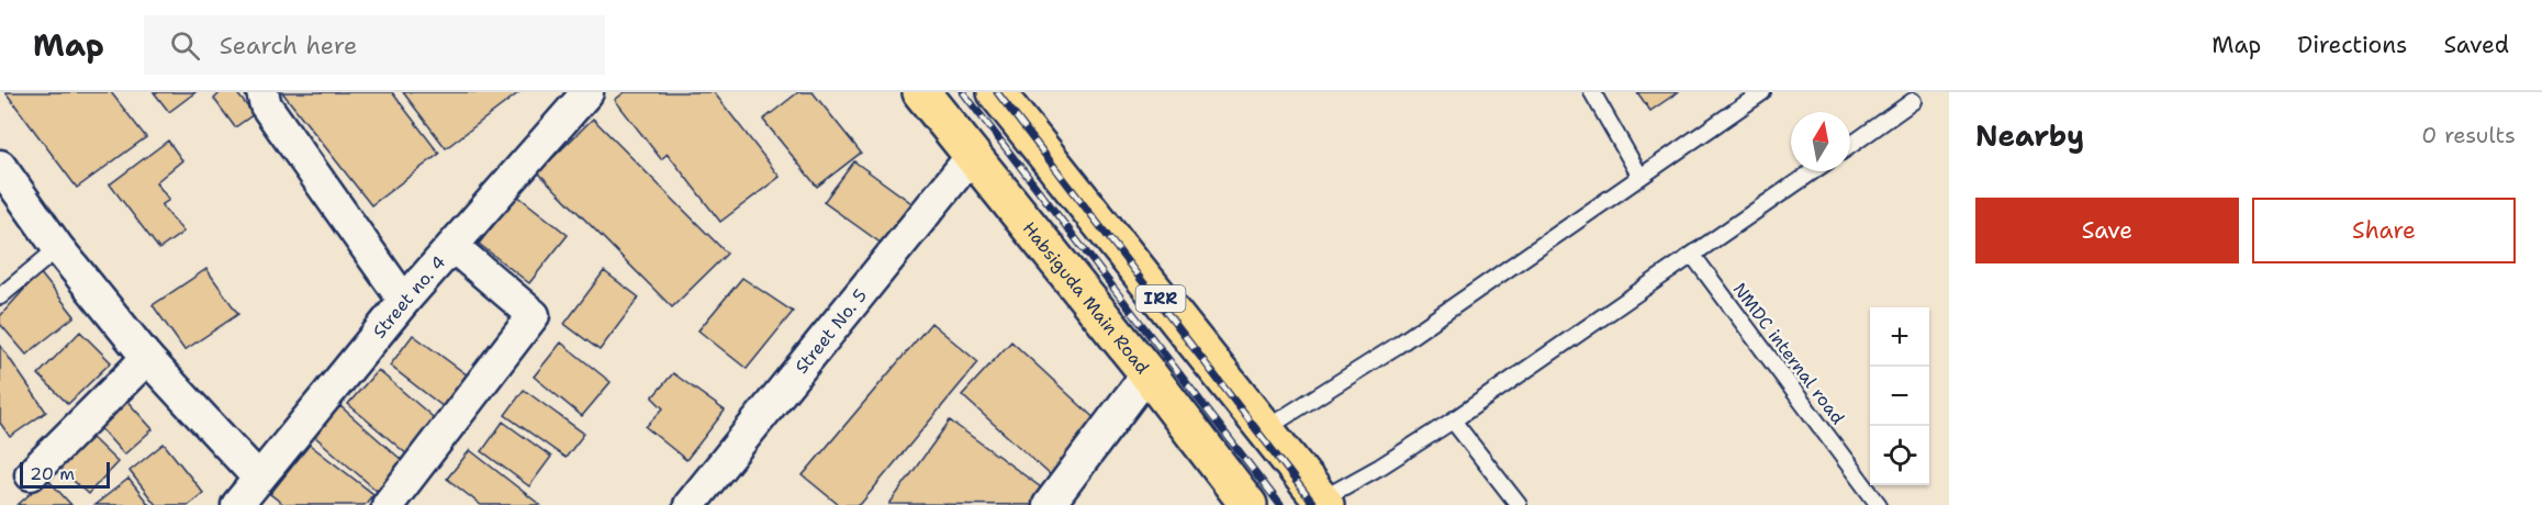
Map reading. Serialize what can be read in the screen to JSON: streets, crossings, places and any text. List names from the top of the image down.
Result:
{
  "streets": {
    "main road": ["Habsiguda Main Road", "IRR"],
    "street": ["Street no. 4", "Street No. 5"],
    "lane": ["NMDC internal road"]
  },
  "crossings": [
    ["Habsiguda Main Road", "Street No. 5"]
  ],
  "scale_bar": "20 m",
  "north": "top",
  "page": {
    "header": "Map",
    "search": "Search here",
    "nav": ["Map", "Directions", "Saved"],
    "heading": ["Nearby", "0 results"],
    "buttons": ["Save", "Share"],
    "map_buttons": ["+", "−"],
    "scale": "20 m"
  }
}
